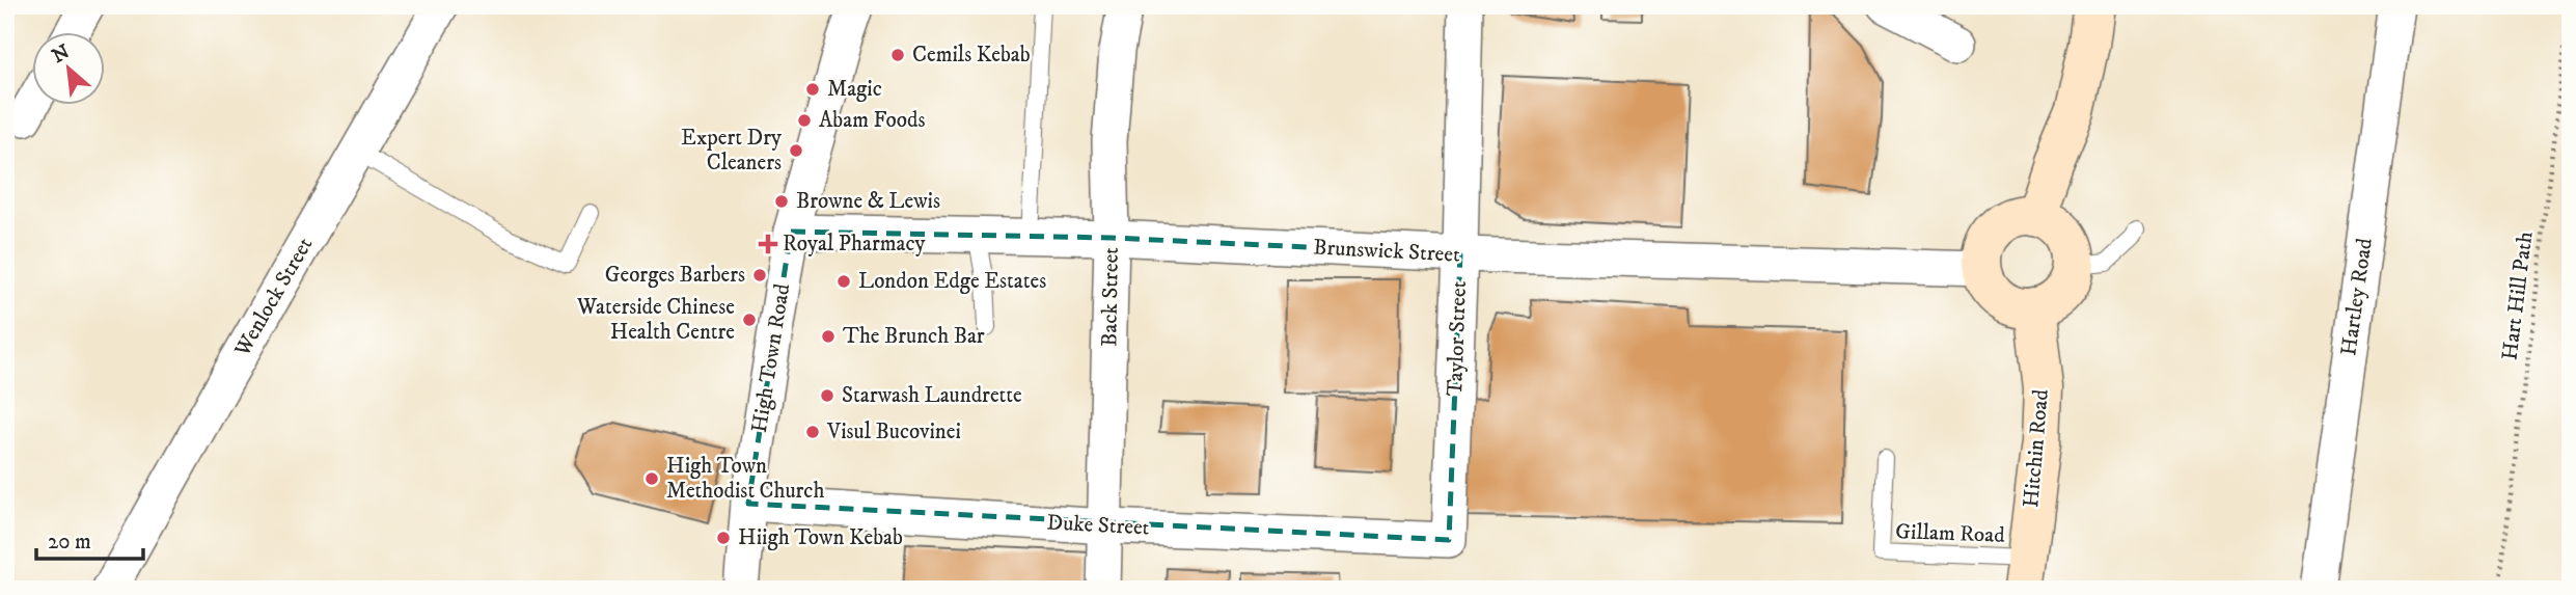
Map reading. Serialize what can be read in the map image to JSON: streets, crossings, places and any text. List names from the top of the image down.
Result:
{
  "streets": {
    "street": [
      "Brunswick Street",
      "Wenlock Street",
      "Back Street",
      "Hartley Road",
      "Taylor Street",
      "High Town Road",
      "Hitchin Road",
      "Duke Street"
    ],
    "lane": ["Gillam Road"],
    "path": ["Hart Hill Path"]
  },
  "crossings": [
    ["Brunswick Street", "Back Street"],
    ["Brunswick Street", "Taylor Street"],
    ["Brunswick Street", "High Town Road"],
    ["Brunswick Street", "Hitchin Road"],
    ["Back Street", "Duke Street"],
    ["Taylor Street", "Duke Street"],
    ["High Town Road", "Duke Street"],
    ["Hitchin Road", "Gillam Road"]
  ],
  "places": {
    "other": [
      "Cemils Kebab",
      "Magic",
      "Abam Foods",
      "Expert Dry Cleaners",
      "Browne & Lewis",
      "Georges Barbers",
      "London Edge Estates",
      "Waterside Chinese Health Centre",
      "The Brunch Bar",
      "Starwash Laundrette",
      "Visul Bucovinei",
      "High Town Methodist Church",
      "Hiigh Town Kebab"
    ],
    "health": ["Royal Pharmacy"]
  },
  "scale_bar": "20 m",
  "north": "top left"
}
